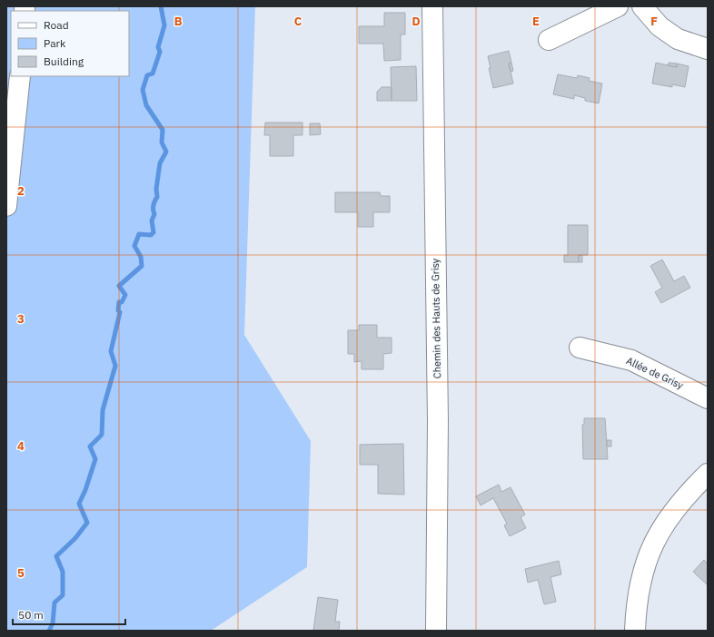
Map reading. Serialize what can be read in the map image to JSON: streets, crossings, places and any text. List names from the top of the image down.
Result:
{
  "streets": {
    "street": ["Chemin des Hauts de Grisy", "Allée de Grisy"]
  },
  "legend": ["Road", "Park", "Building"],
  "scale_bar": "50 m",
  "grid": {
    "columns": [
      "B",
      "C",
      "D",
      "E",
      "F"
    ],
    "rows": [
      "2",
      "3",
      "4",
      "5"
    ]
  }
}
